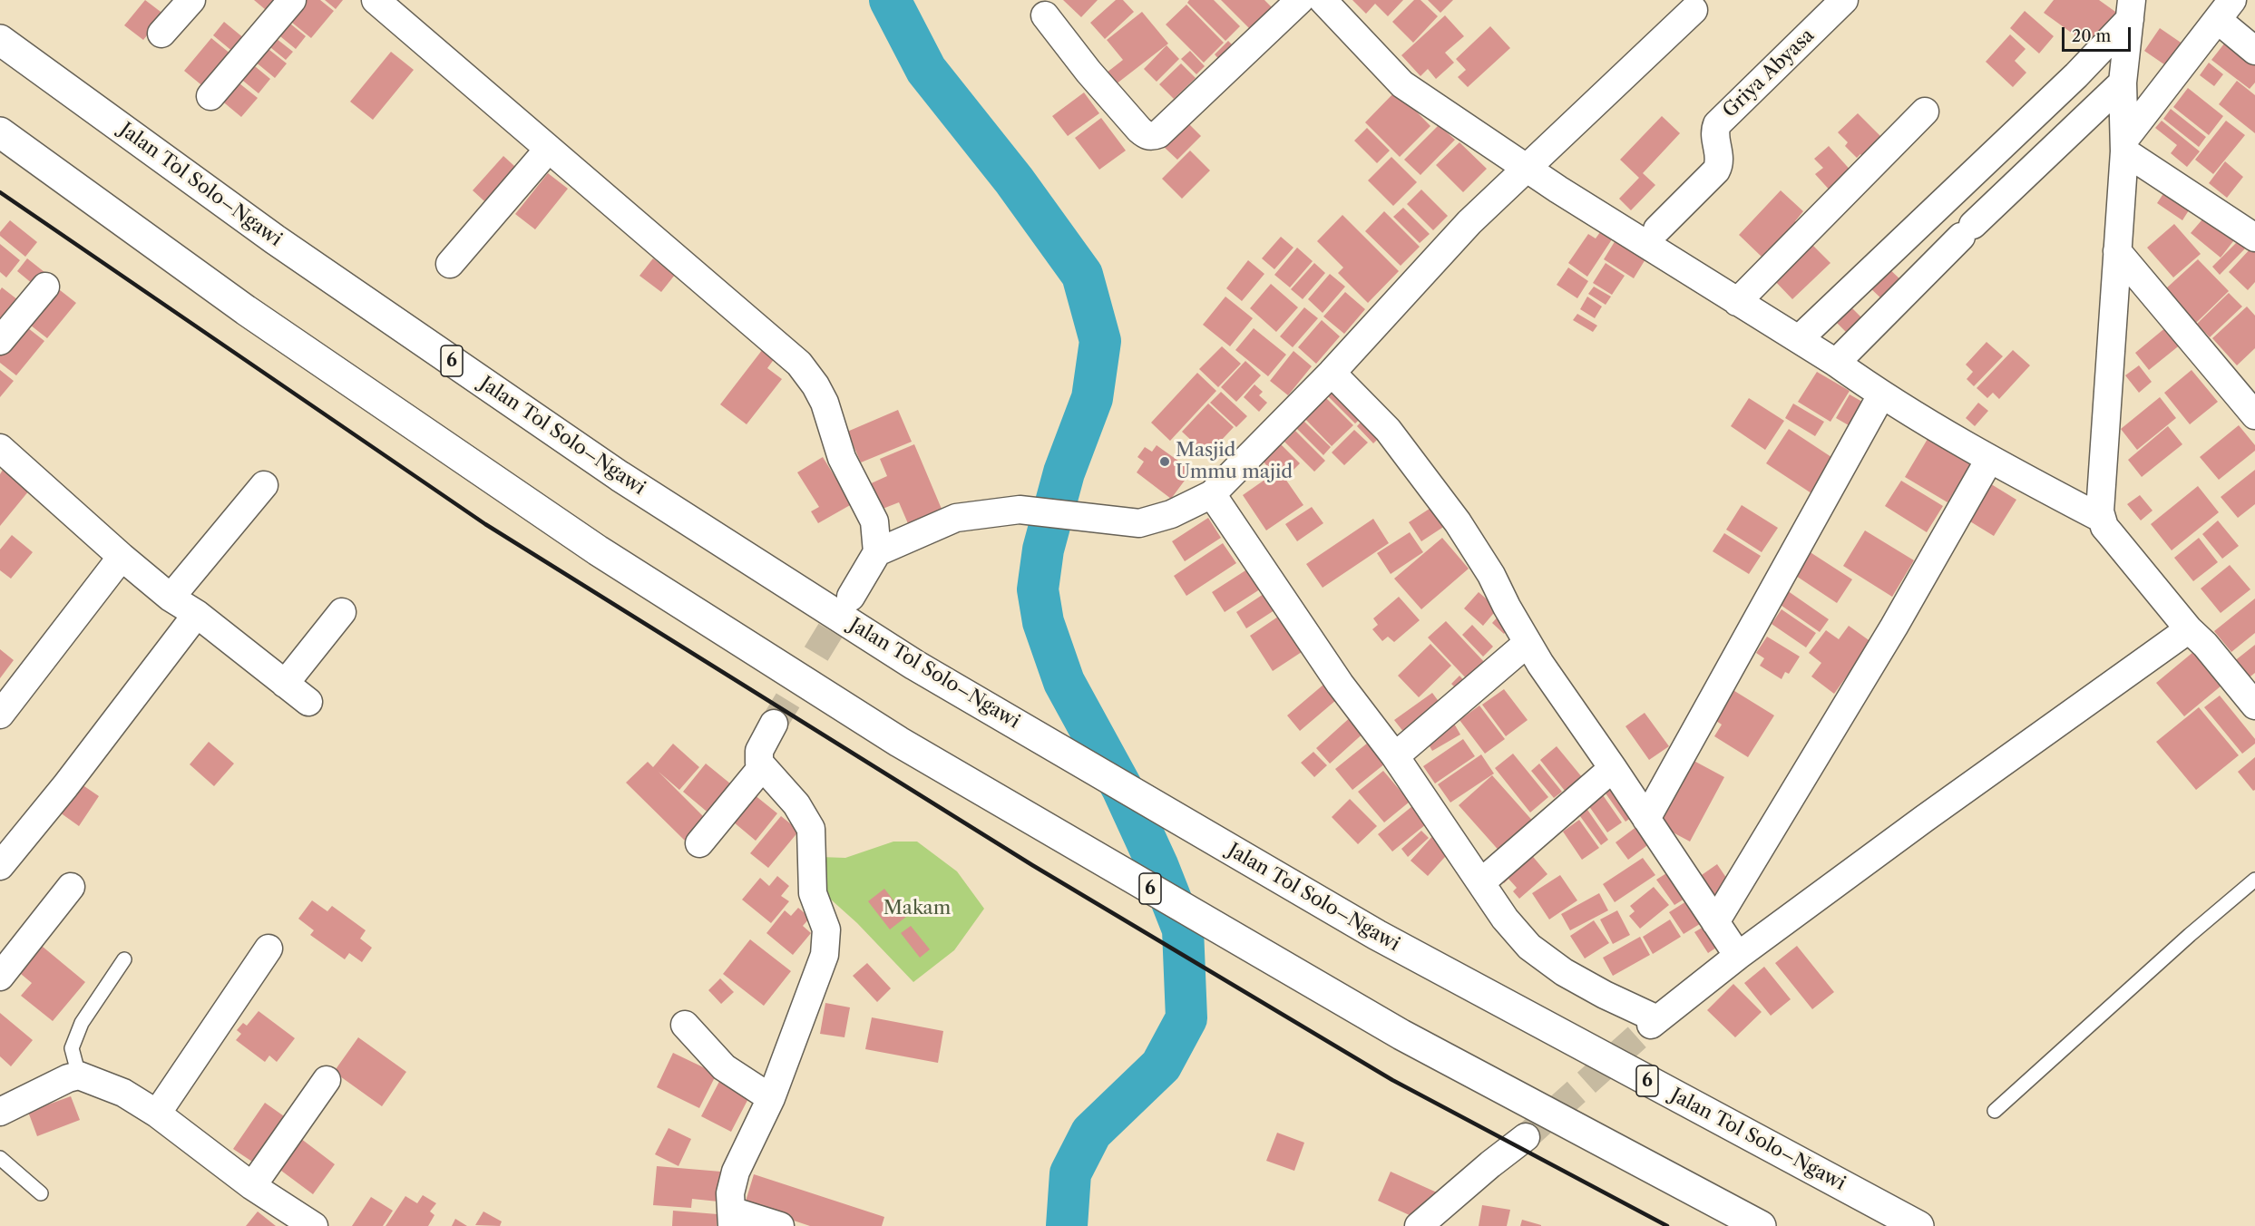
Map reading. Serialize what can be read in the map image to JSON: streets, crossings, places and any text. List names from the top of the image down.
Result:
{
  "streets": {
    "highway": ["Jalan Tol Solo–Ngawi", "6"],
    "street": ["Griya Abyasa"]
  },
  "parks": ["Makam"],
  "places": ["Masjid Ummu majid"],
  "scale_bar": "20 m"
}
